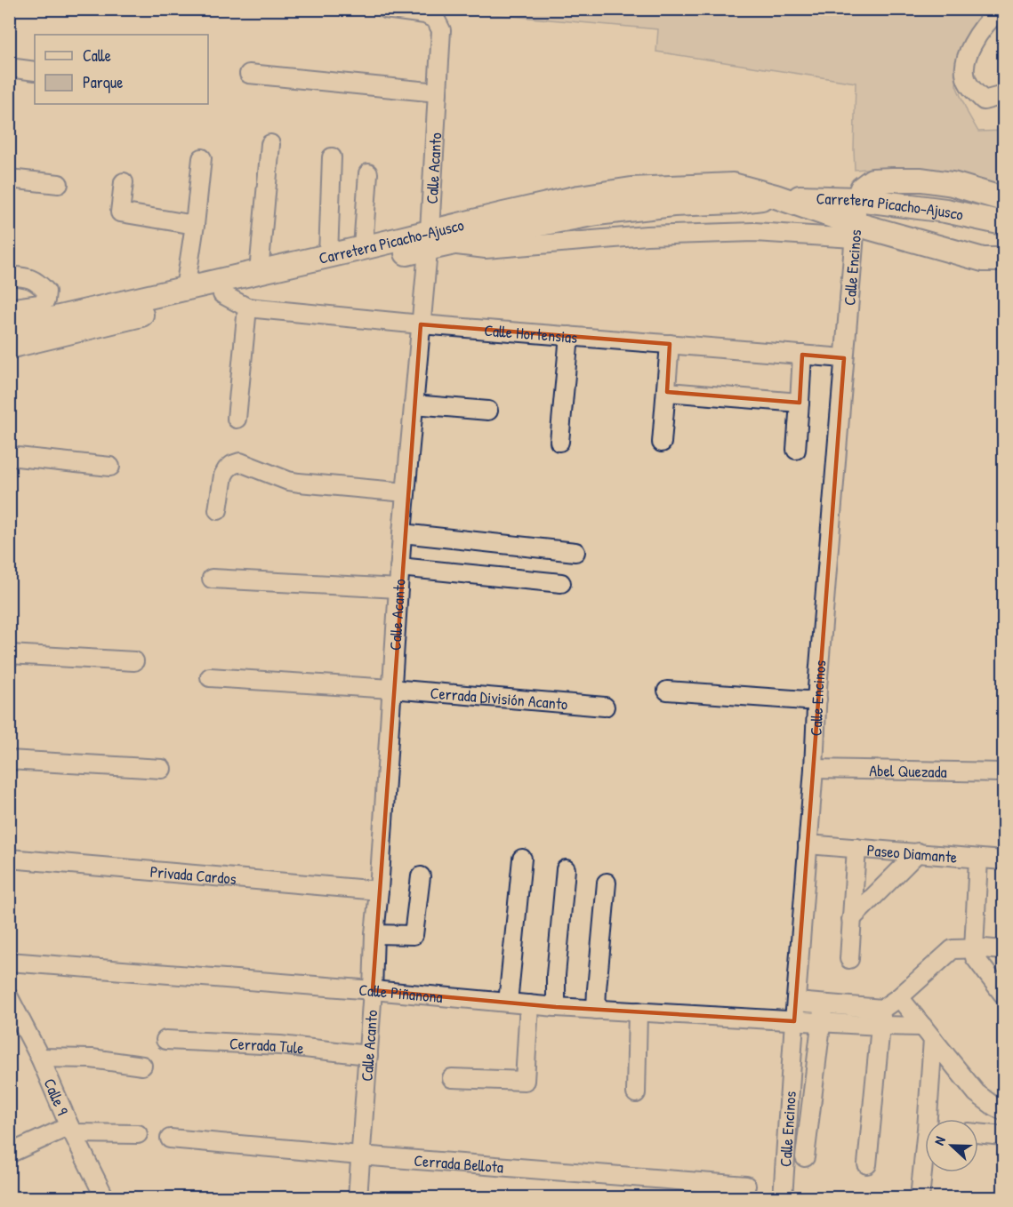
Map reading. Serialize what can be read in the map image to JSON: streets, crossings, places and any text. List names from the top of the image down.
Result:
{
  "streets": {
    "main road": ["Carretera Picacho-Ajusco"],
    "street": [
      "Calle Acanto",
      "Calle Encinos",
      "Calle Hortensias",
      "Cerrada División Acanto",
      "Abel Quezada",
      "Paseo Diamante",
      "Privada Cardos",
      "Calle Piñanona",
      "Cerrada Tule",
      "Calle 9",
      "Cerrada Bellota"
    ]
  },
  "crossings": [
    ["Calle Acanto", "Carretera Picacho-Ajusco"],
    ["Calle Acanto", "Calle Hortensias"],
    ["Calle Acanto", "Cerrada División Acanto"],
    ["Calle Acanto", "Privada Cardos"],
    ["Calle Acanto", "Calle Piñanona"],
    ["Calle Acanto", "Cerrada Tule"],
    ["Calle Acanto", "Cerrada Bellota"],
    ["Carretera Picacho-Ajusco", "Calle Encinos"],
    ["Carretera Picacho-Ajusco", "Calle Hortensias"],
    ["Calle Encinos", "Calle Hortensias"],
    ["Calle Encinos", "Abel Quezada"],
    ["Calle Encinos", "Paseo Diamante"],
    ["Calle Encinos", "Calle Piñanona"]
  ],
  "legend": ["Calle", "Parque"],
  "north": "left"
}
